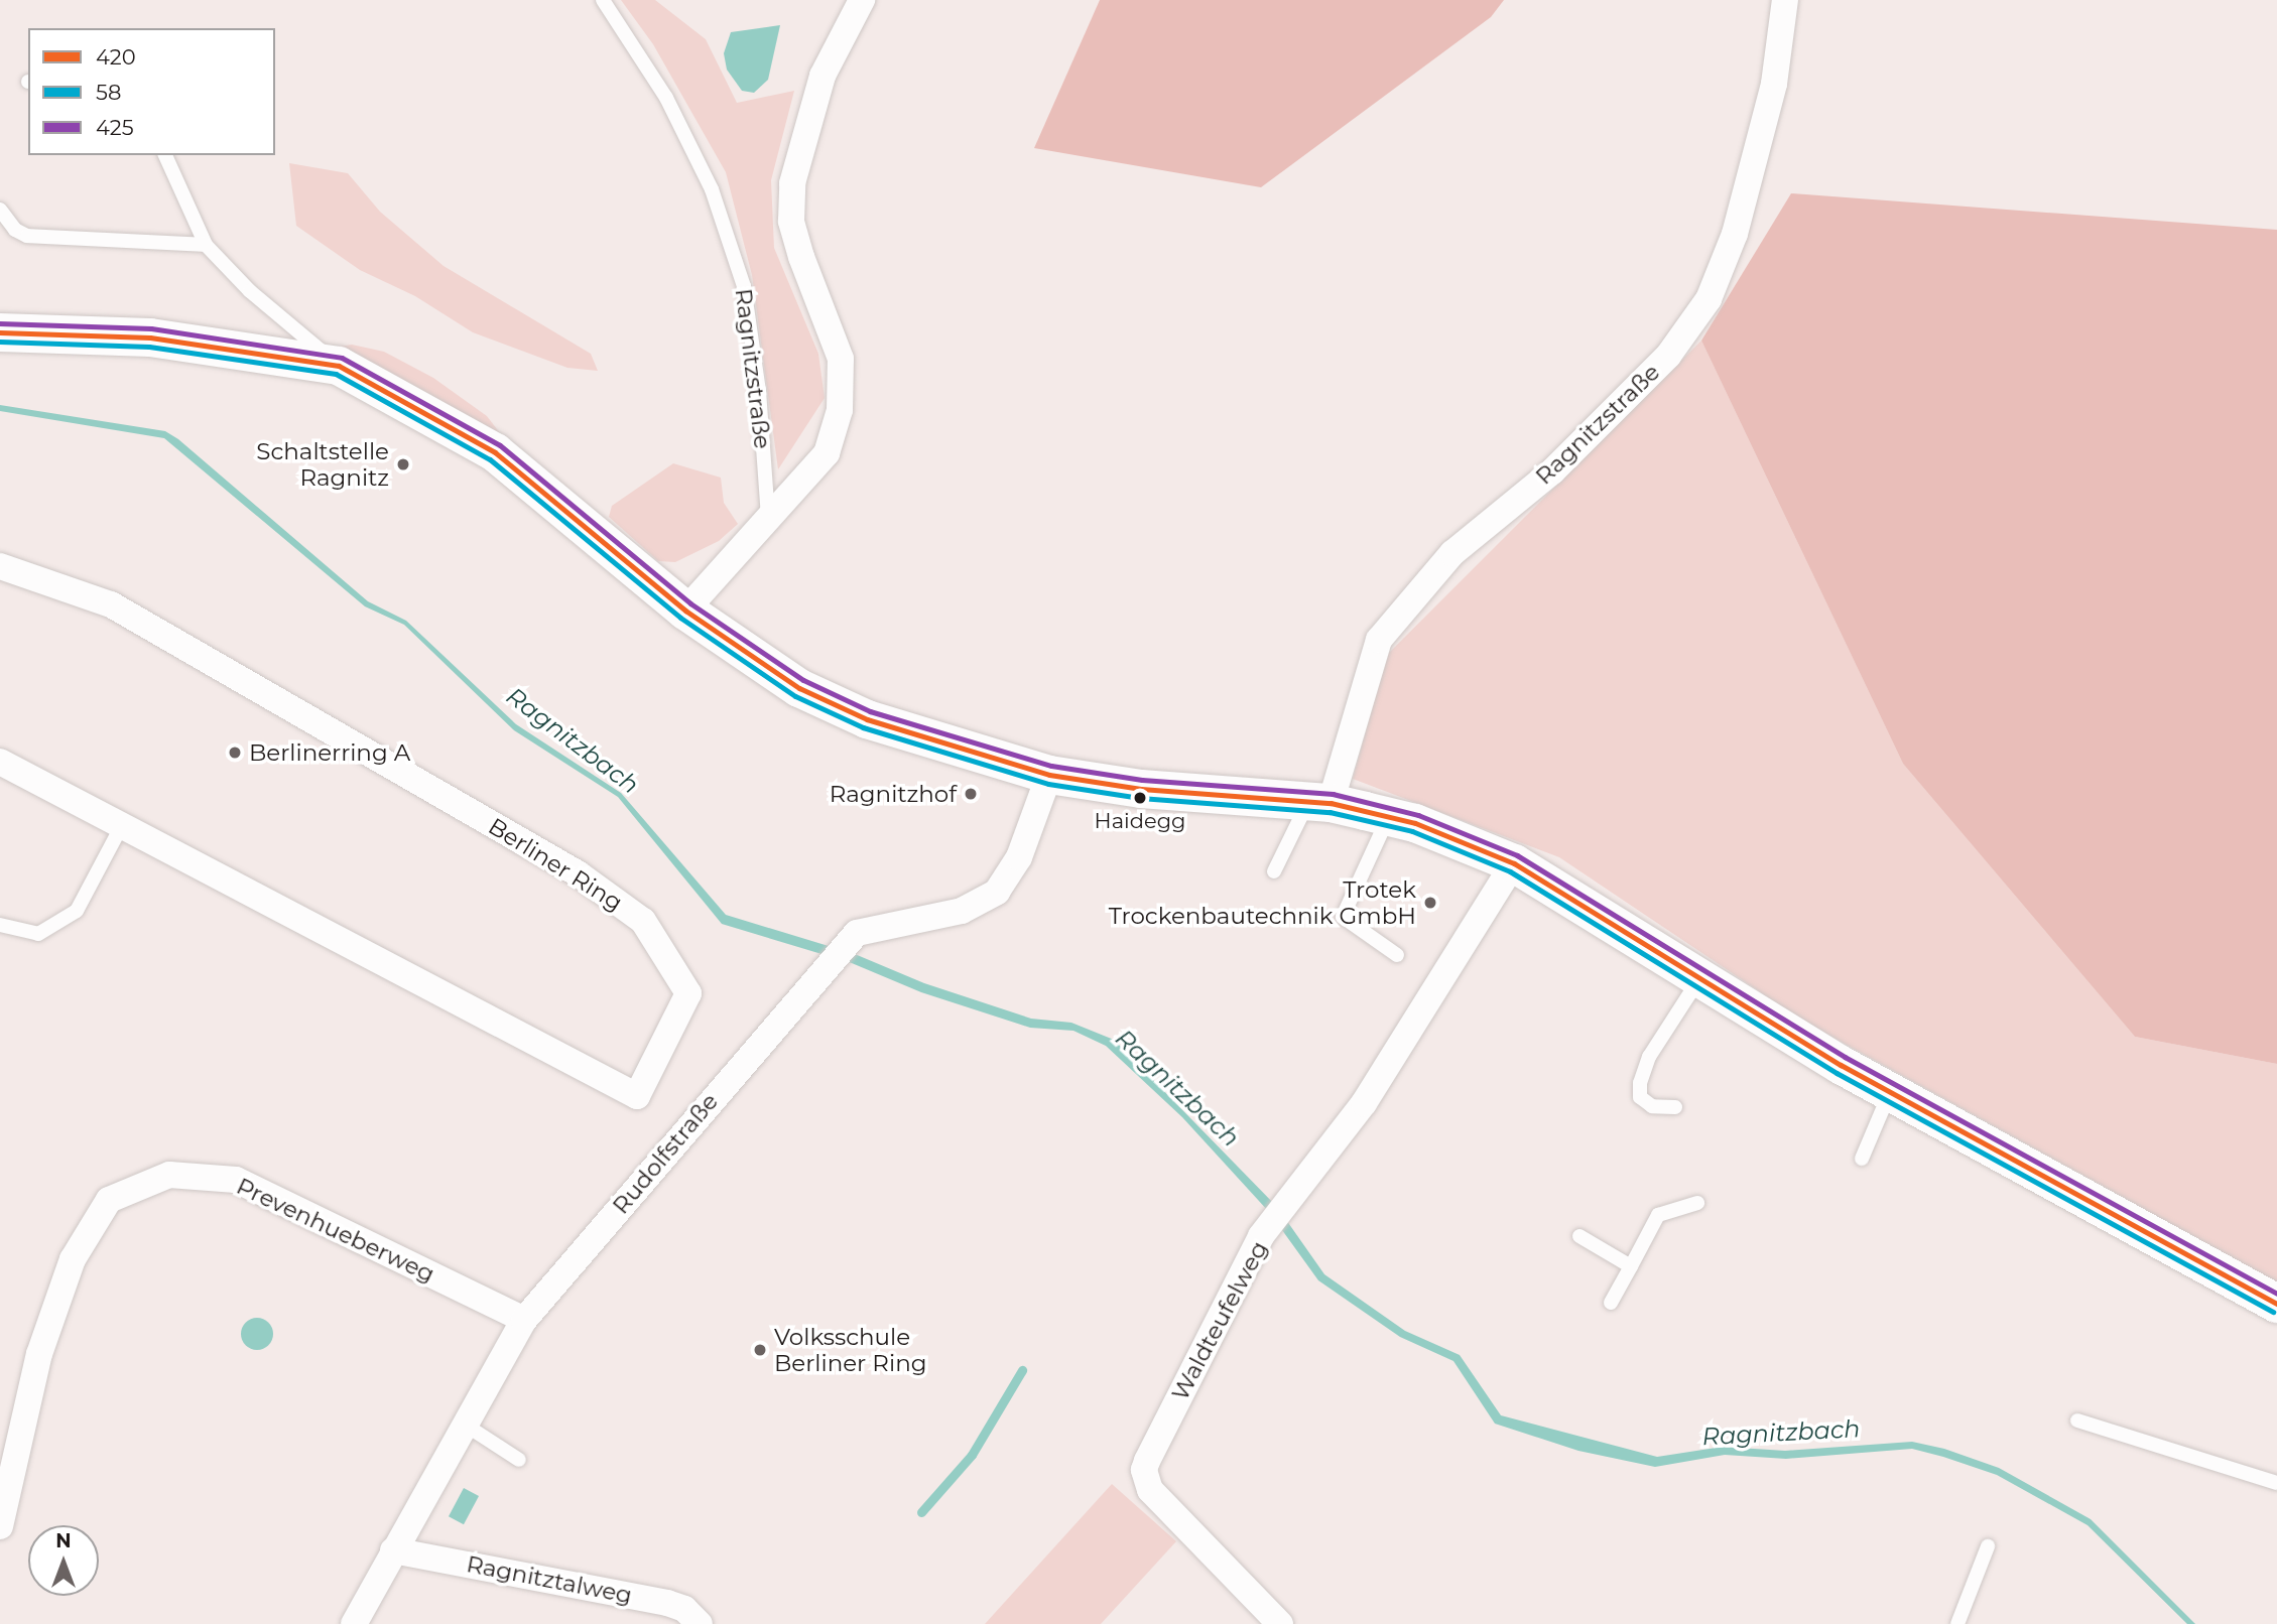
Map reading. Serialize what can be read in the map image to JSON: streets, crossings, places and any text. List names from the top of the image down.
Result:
{
  "streets": {
    "street": [
      "Ragnitzstraße",
      "Berliner Ring",
      "Rudolfstraße",
      "Prevenhueberweg",
      "Waldteufelweg",
      "Ragnitztalweg"
    ]
  },
  "crossings": [
    ["Rudolfstraße", "Prevenhueberweg"],
    ["Rudolfstraße", "Ragnitztalweg"]
  ],
  "water": ["Ragnitzbach"],
  "places": [
    "Schaltstelle Ragnitz",
    "Berlinerring A",
    "Ragnitzhof",
    "Haidegg",
    "Trotek Trockenbautechnik GmbH",
    "Volksschule Berliner Ring"
  ],
  "lines": ["transit line 425", "transit line 420", "transit line 58"],
  "legend": ["420", "58", "425"],
  "north": "top"
}
